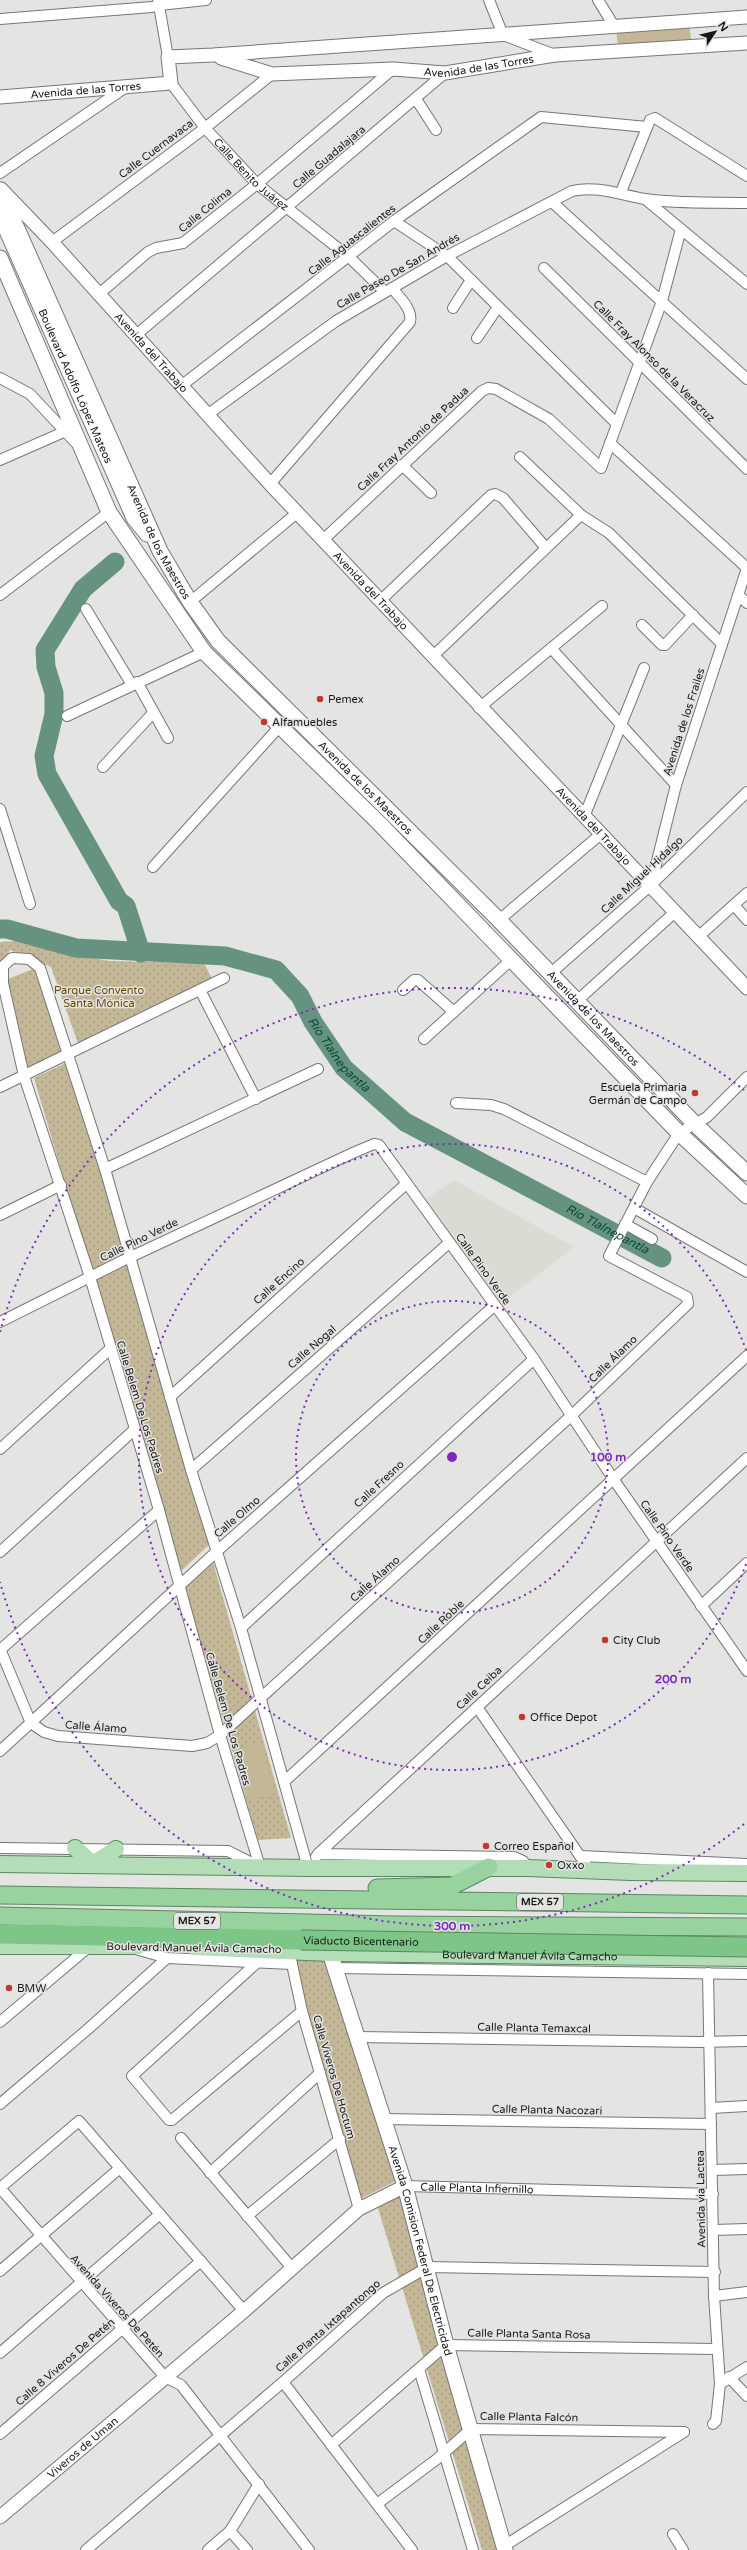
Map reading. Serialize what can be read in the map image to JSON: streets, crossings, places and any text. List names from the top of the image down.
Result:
{
  "streets": {
    "highway": ["MEX 57", "Viaducto Bicentenario"],
    "main road": [
      "Boulevard Adolfo López Mateos",
      "Avenida de los Maestros",
      "Boulevard Manuel Ávila Camacho",
      "Avenida Comision Federal De Electricidad"
    ],
    "street": [
      "Avenida de las Torres",
      "Calle Cuernavaca",
      "Calle Guadalajara",
      "Calle Benito Juárez",
      "Calle Colima",
      "Calle Aguascalientes",
      "Calle Paseo De San Andrés",
      "Avenida del Trabajo",
      "Calle Fray Alonso de la Veracruz",
      "Calle Fray Antonio de Padua",
      "Avenida de los Frailes",
      "Calle Miguel Hidalgo",
      "Calle Pino Verde",
      "Calle Encino",
      "Calle Nogal",
      "Calle Álamo",
      "Calle Belem De Los Padres",
      "Calle Fresno",
      "Calle Olmo",
      "Calle Roble",
      "Calle Ceiba",
      "Calle Planta Temaxcal",
      "Calle Viveros De Hoctum",
      "Calle Planta Nacozari",
      "Calle Planta Infiernillo",
      "Avenida via Lactea",
      "Avenida Viveros De Petén",
      "Calle Planta Ixtapantongo",
      "Calle Planta Santa Rosa",
      "Calle 8 Viveros De Petén",
      "Calle Planta Falcón",
      "Viveros de Uman"
    ]
  },
  "crossings": [
    ["Avenida de las Torres", "Calle Cuernavaca"],
    ["Avenida de las Torres", "Calle Guadalajara"],
    ["Avenida de las Torres", "Calle Benito Juárez"],
    ["Avenida de las Torres", "Calle Colima"],
    ["Calle Cuernavaca", "Calle Benito Juárez"],
    ["Calle Cuernavaca", "Avenida del Trabajo"],
    ["Calle Guadalajara", "Calle Benito Juárez"],
    ["Calle Guadalajara", "Avenida del Trabajo"],
    ["Calle Benito Juárez", "Calle Colima"],
    ["Calle Benito Juárez", "Calle Aguascalientes"],
    ["Calle Benito Juárez", "Calle Paseo De San Andrés"],
    ["Calle Benito Juárez", "Avenida del Trabajo"],
    ["Calle Colima", "Avenida del Trabajo"],
    ["Calle Aguascalientes", "Avenida del Trabajo"],
    ["Calle Paseo De San Andrés", "Avenida del Trabajo"],
    ["Avenida del Trabajo", "Calle Fray Antonio de Padua"],
    ["Avenida del Trabajo", "Avenida de los Maestros"],
    ["Avenida del Trabajo", "Avenida de los Frailes"],
    ["Avenida del Trabajo", "Calle Miguel Hidalgo"],
    ["Boulevard Adolfo López Mateos", "Avenida de los Maestros"],
    ["Avenida de los Maestros", "Calle Miguel Hidalgo"],
    ["Avenida de los Frailes", "Calle Miguel Hidalgo"],
    ["Calle Pino Verde", "Calle Encino"],
    ["Calle Pino Verde", "Calle Nogal"],
    ["Calle Pino Verde", "Calle Álamo"],
    ["Calle Pino Verde", "Calle Belem De Los Padres"],
    ["Calle Pino Verde", "Calle Fresno"],
    ["Calle Pino Verde", "Calle Olmo"],
    ["Calle Pino Verde", "Calle Roble"],
    ["Calle Pino Verde", "Calle Ceiba"],
    ["Calle Álamo", "Calle Belem De Los Padres"],
    ["Calle Álamo", "Calle Olmo"],
    ["Calle Belem De Los Padres", "Calle Olmo"],
    ["Boulevard Manuel Ávila Camacho", "Calle Viveros De Hoctum"],
    ["Boulevard Manuel Ávila Camacho", "Avenida Comision Federal De Electricidad"],
    ["Calle Planta Temaxcal", "Avenida via Lactea"],
    ["Calle Planta Temaxcal", "Avenida Comision Federal De Electricidad"],
    ["Calle Viveros De Hoctum", "Calle Planta Infiernillo"],
    ["Calle Planta Nacozari", "Avenida via Lactea"],
    ["Calle Planta Nacozari", "Avenida Comision Federal De Electricidad"],
    ["Calle Planta Infiernillo", "Avenida via Lactea"],
    ["Calle Planta Infiernillo", "Avenida Comision Federal De Electricidad"],
    ["Calle Planta Infiernillo", "Avenida Viveros De Petén"],
    ["Calle Planta Infiernillo", "Viveros de Uman"],
    ["Avenida via Lactea", "Calle Planta Santa Rosa"],
    ["Avenida Comision Federal De Electricidad", "Calle Planta Ixtapantongo"],
    ["Avenida Comision Federal De Electricidad", "Calle Planta Santa Rosa"],
    ["Avenida Comision Federal De Electricidad", "Calle Planta Falcón"],
    ["Avenida Viveros De Petén", "Calle Planta Ixtapantongo"],
    ["Avenida Viveros De Petén", "Calle 8 Viveros De Petén"],
    ["Avenida Viveros De Petén", "Viveros de Uman"]
  ],
  "water": ["Río Tlalnepantla"],
  "parks": ["Parque Convento Santa Mónica"],
  "places": [
    "Pemex",
    "Alfamuebles",
    "Escuela Primaria Germán de Campo",
    "City Club",
    "Office Depot",
    "Correo Español",
    "Oxxo",
    "BMW"
  ],
  "north": "top right",
  "rings": ["100 m", "200 m", "300 m"]
}
